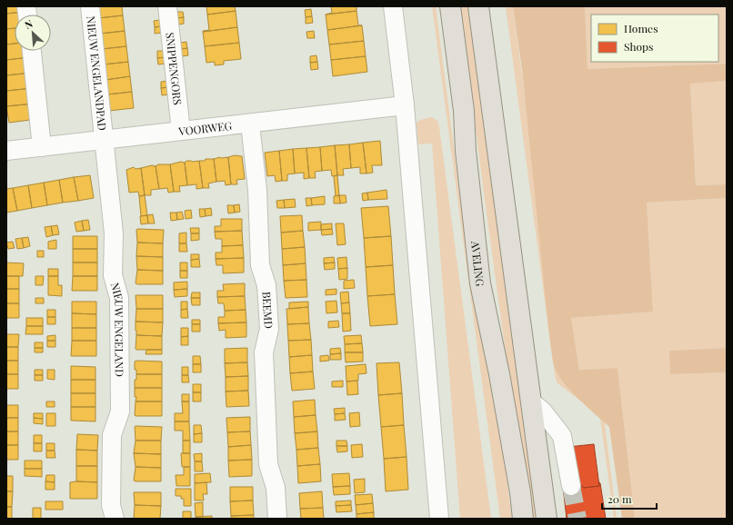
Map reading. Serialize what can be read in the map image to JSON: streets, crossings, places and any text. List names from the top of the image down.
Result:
{
  "streets": {
    "main road": ["AVELING"],
    "street": [
      "SNIPPENGORS",
      "NIEUW ENGELANDPAD",
      "VOORWEG",
      "BEEMD",
      "NIEUW ENGELAND"
    ]
  },
  "crossings": [
    ["SNIPPENGORS", "VOORWEG"],
    ["NIEUW ENGELANDPAD", "VOORWEG"],
    ["NIEUW ENGELANDPAD", "NIEUW ENGELAND"],
    ["VOORWEG", "BEEMD"],
    ["VOORWEG", "NIEUW ENGELAND"]
  ],
  "legend": ["Homes", "Shops"],
  "scale_bar": "20 m",
  "north": "top left"
}
